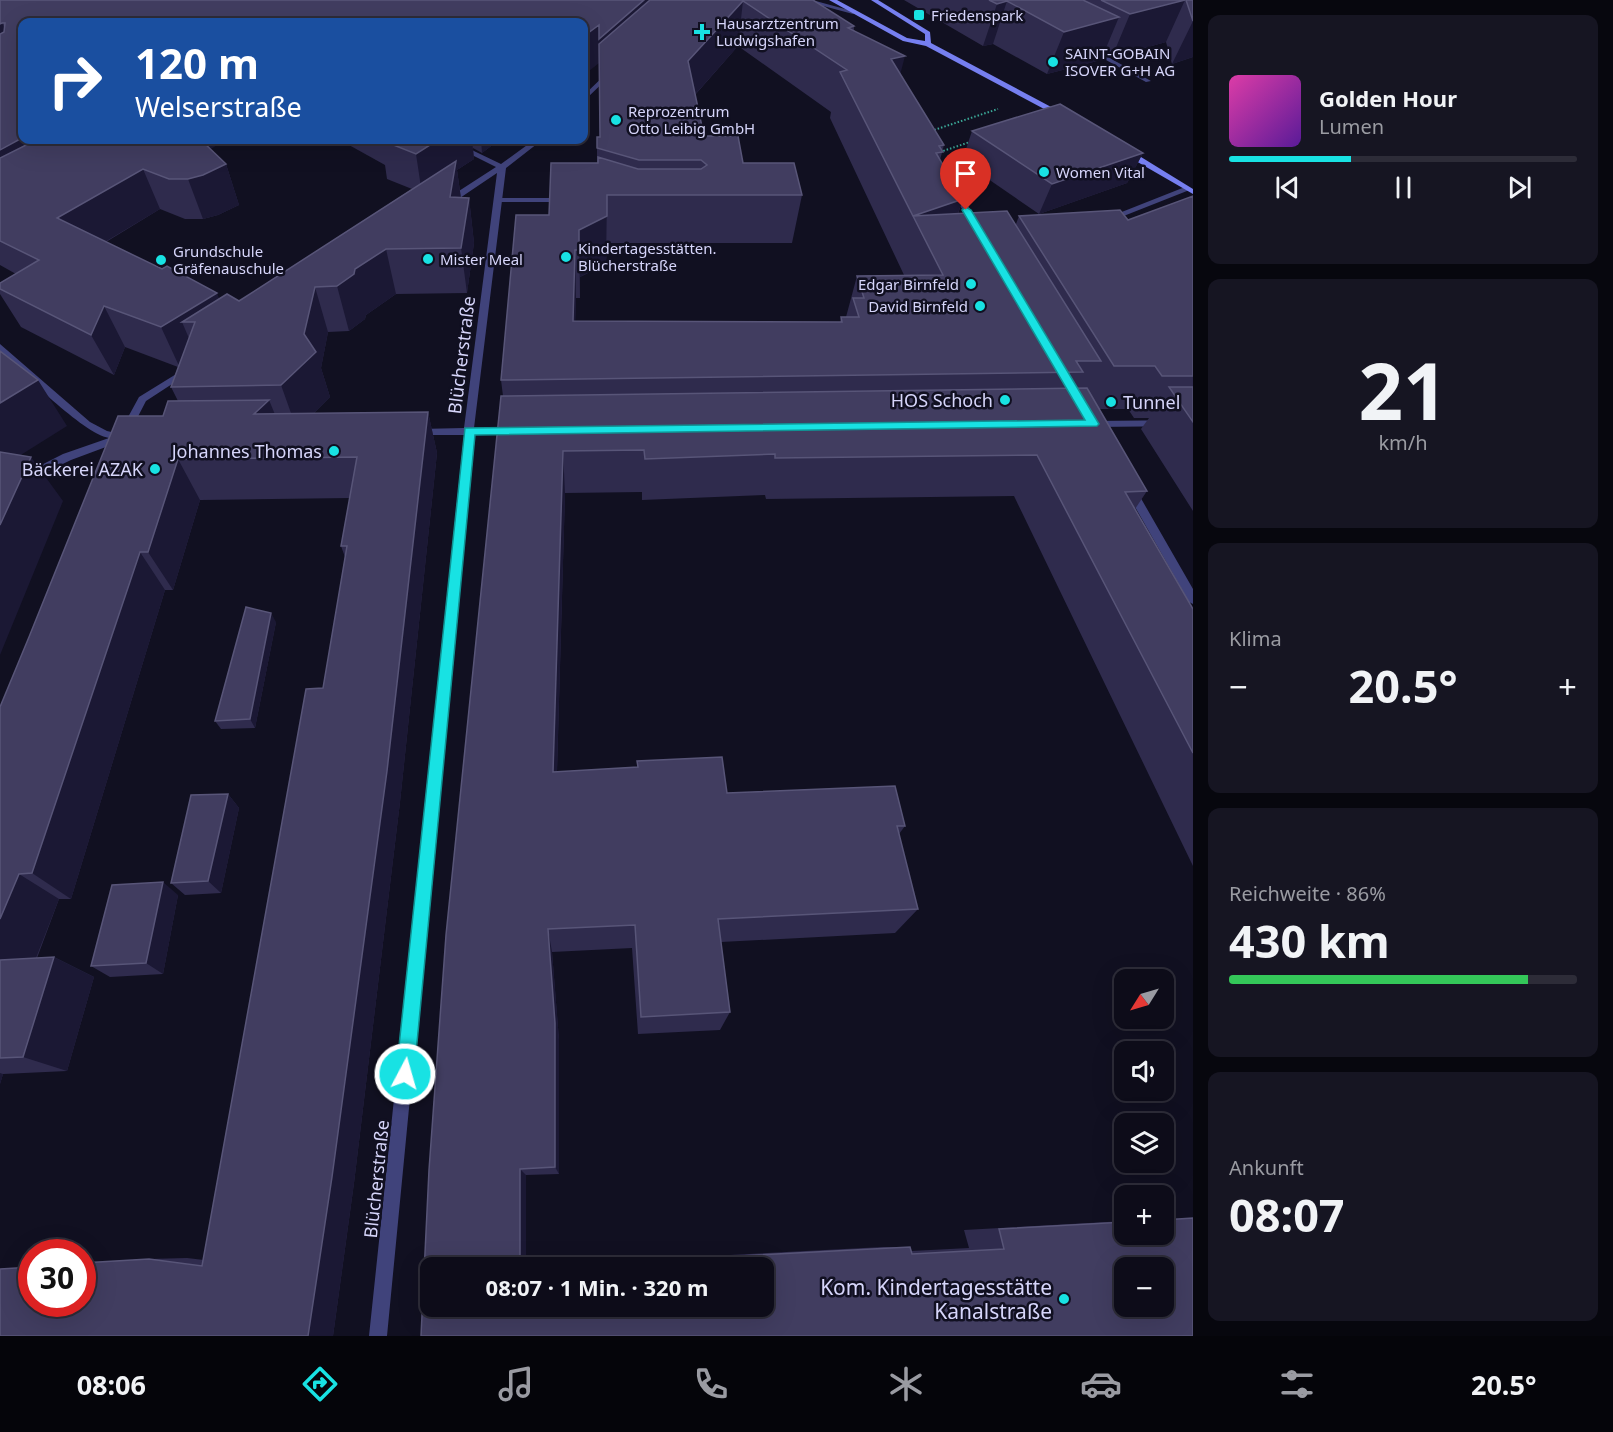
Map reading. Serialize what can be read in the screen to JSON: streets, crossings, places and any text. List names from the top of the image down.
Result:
{
  "streets": {
    "street": ["Blücherstraße"]
  },
  "places": {
    "transit": ["Friedenspark"],
    "health": ["Hausarztzentrum Ludwigshafen"],
    "other": [
      "SAINT-GOBAIN ISOVER G+H AG",
      "Reprozentrum Otto Leibig GmbH",
      "Women Vital",
      "Kindertagesstätten. Blücherstraße",
      "Mister Meal",
      "Grundschule Gräfenauschule",
      "Edgar Birnfeld",
      "David Birnfeld",
      "HOS Schoch",
      "Tunnel",
      "Johannes Thomas",
      "Bäckerei AZAK",
      "Kom. Kindertagesstätte Kanalstraße"
    ]
  },
  "north": "bottom left",
  "page": {
    "turn": ["120 m", "Welserstraße"],
    "song": ["Golden Hour", "Lumen"],
    "tile": [
      ["21", "km/h"],
      "Klima",
      ["Reichweite · 86%", "430 km"],
      ["Ankunft", "08:07"]
    ],
    "heat": ["−", "20.5°", "+"],
    "map_buttons": ["+", "−"],
    "limit": "30",
    "trip": "08:07 · 1 Min. · 320 m",
    "tabs": ["08:06", "20.5°"]
  }
}
